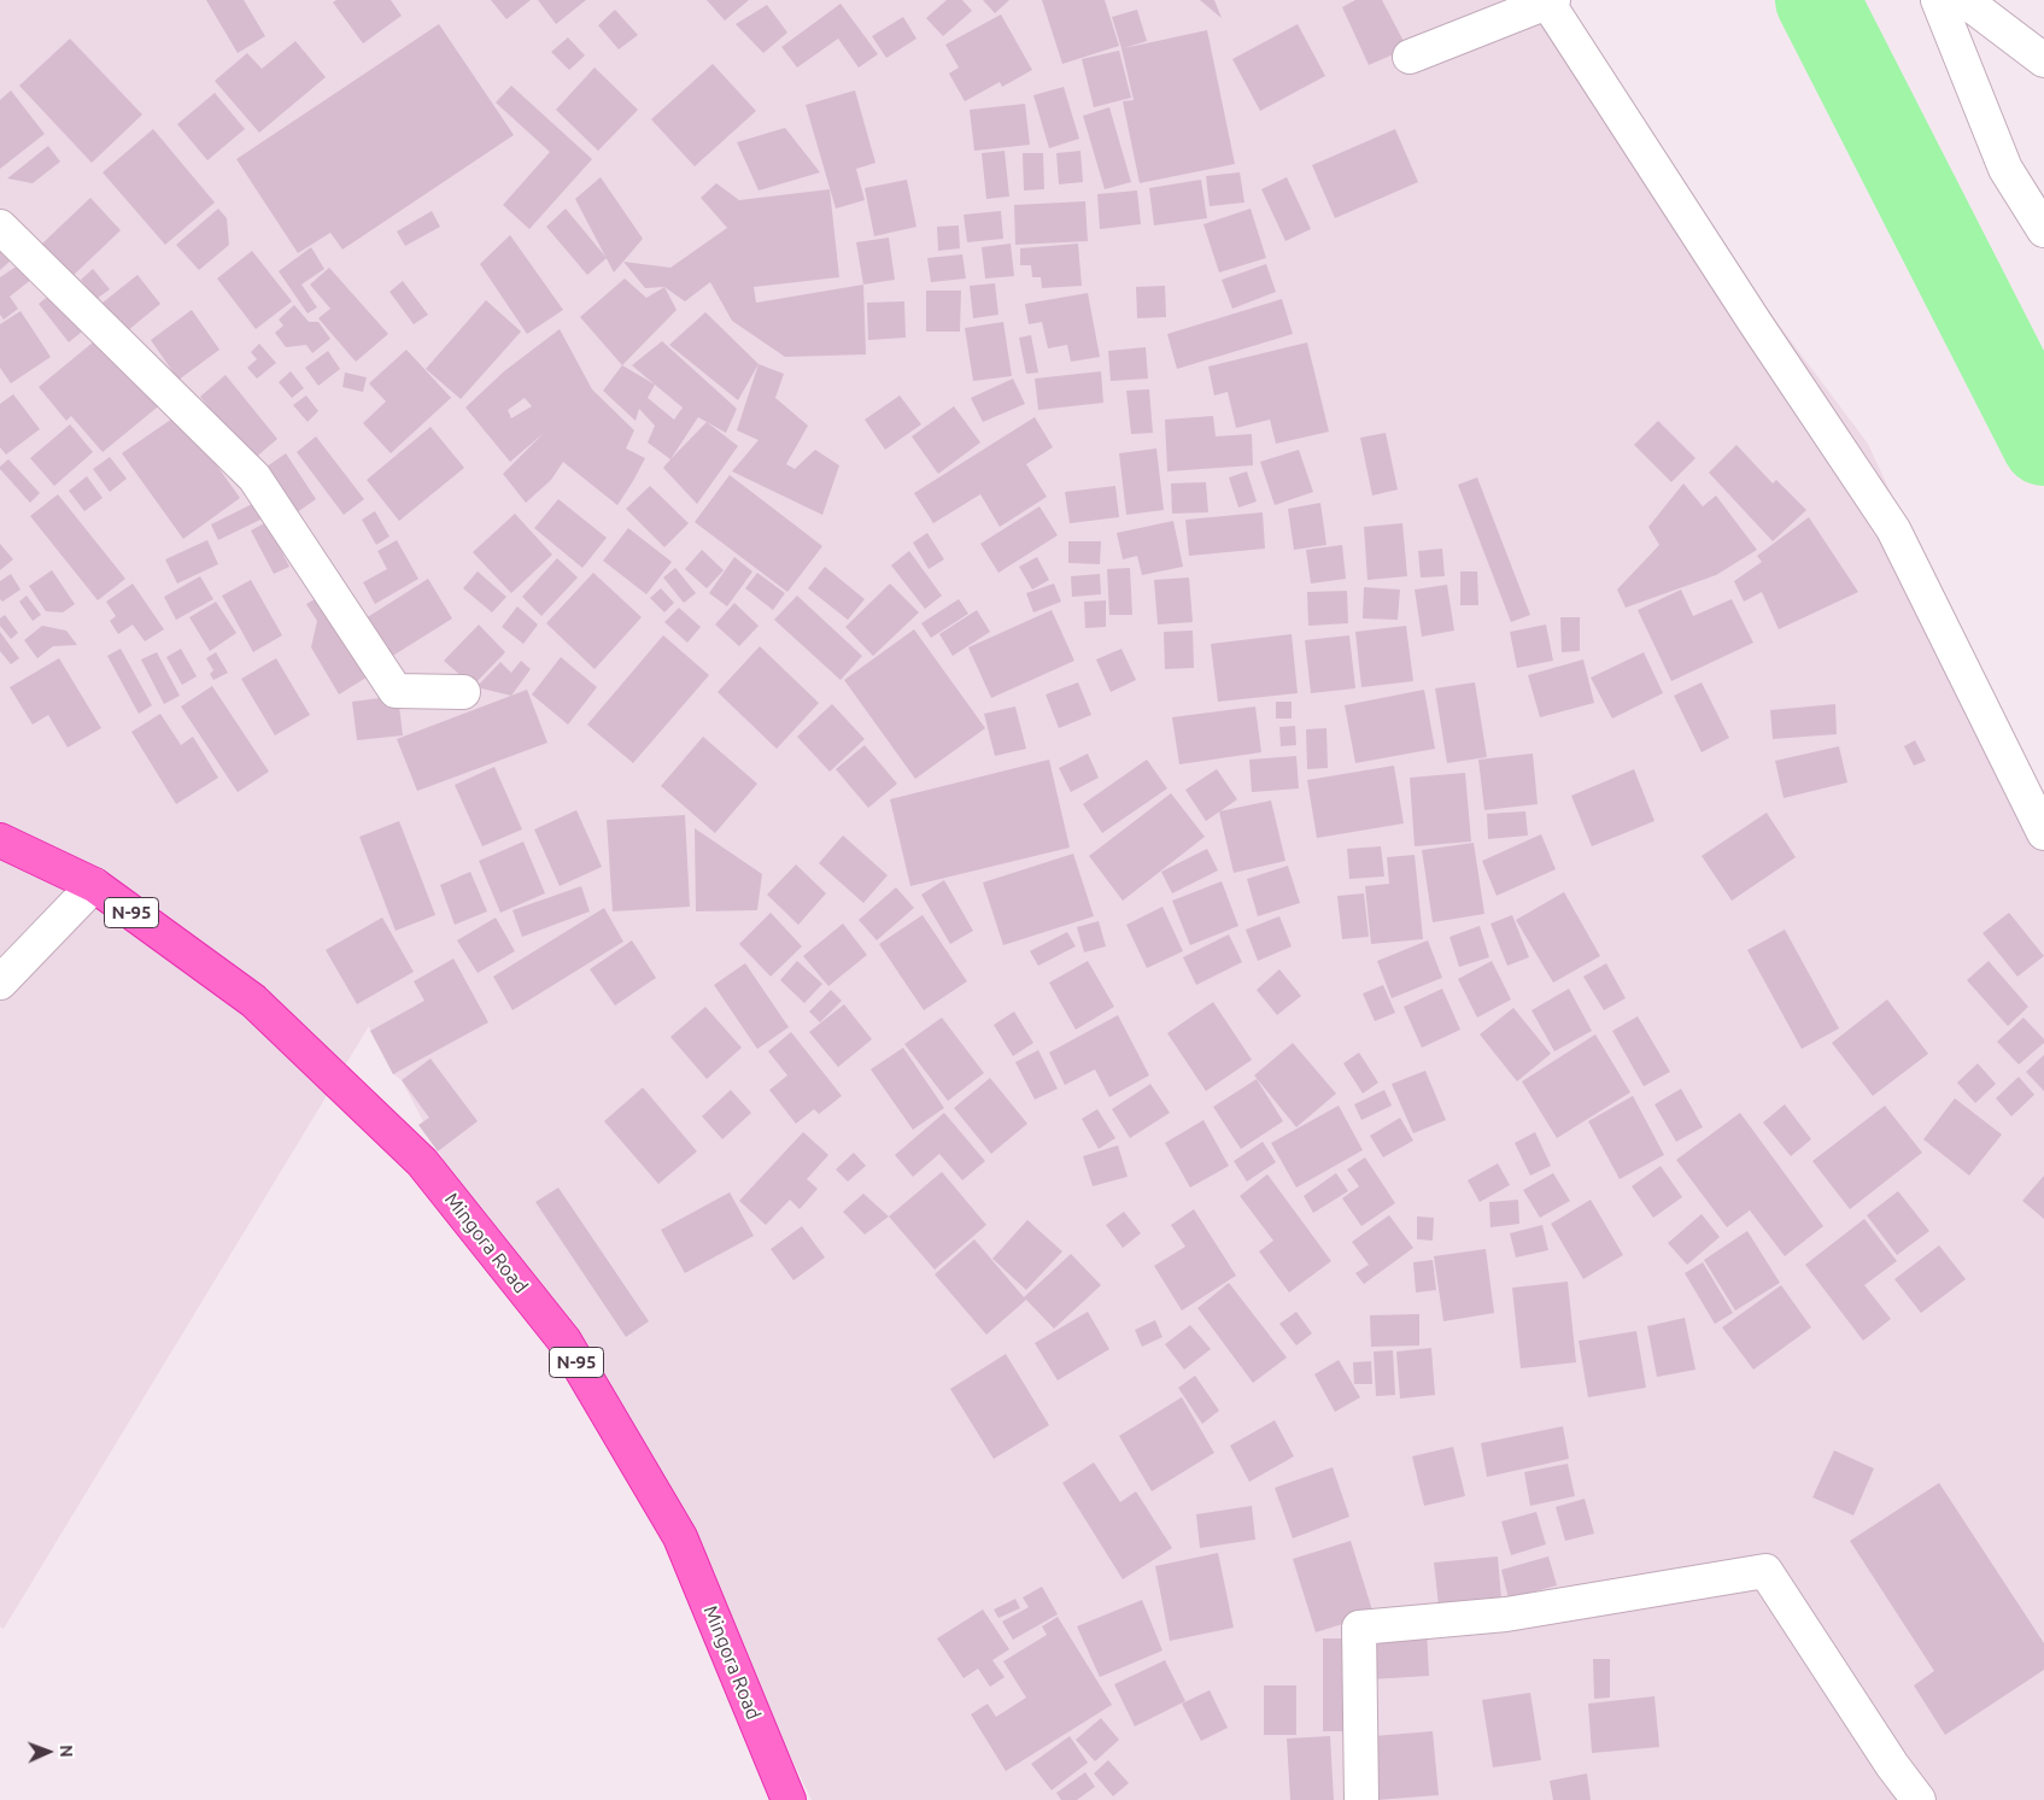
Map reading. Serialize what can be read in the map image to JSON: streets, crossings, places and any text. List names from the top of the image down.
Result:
{
  "streets": {
    "highway": ["N-95", "Mingora Road"]
  },
  "north": "right"
}
